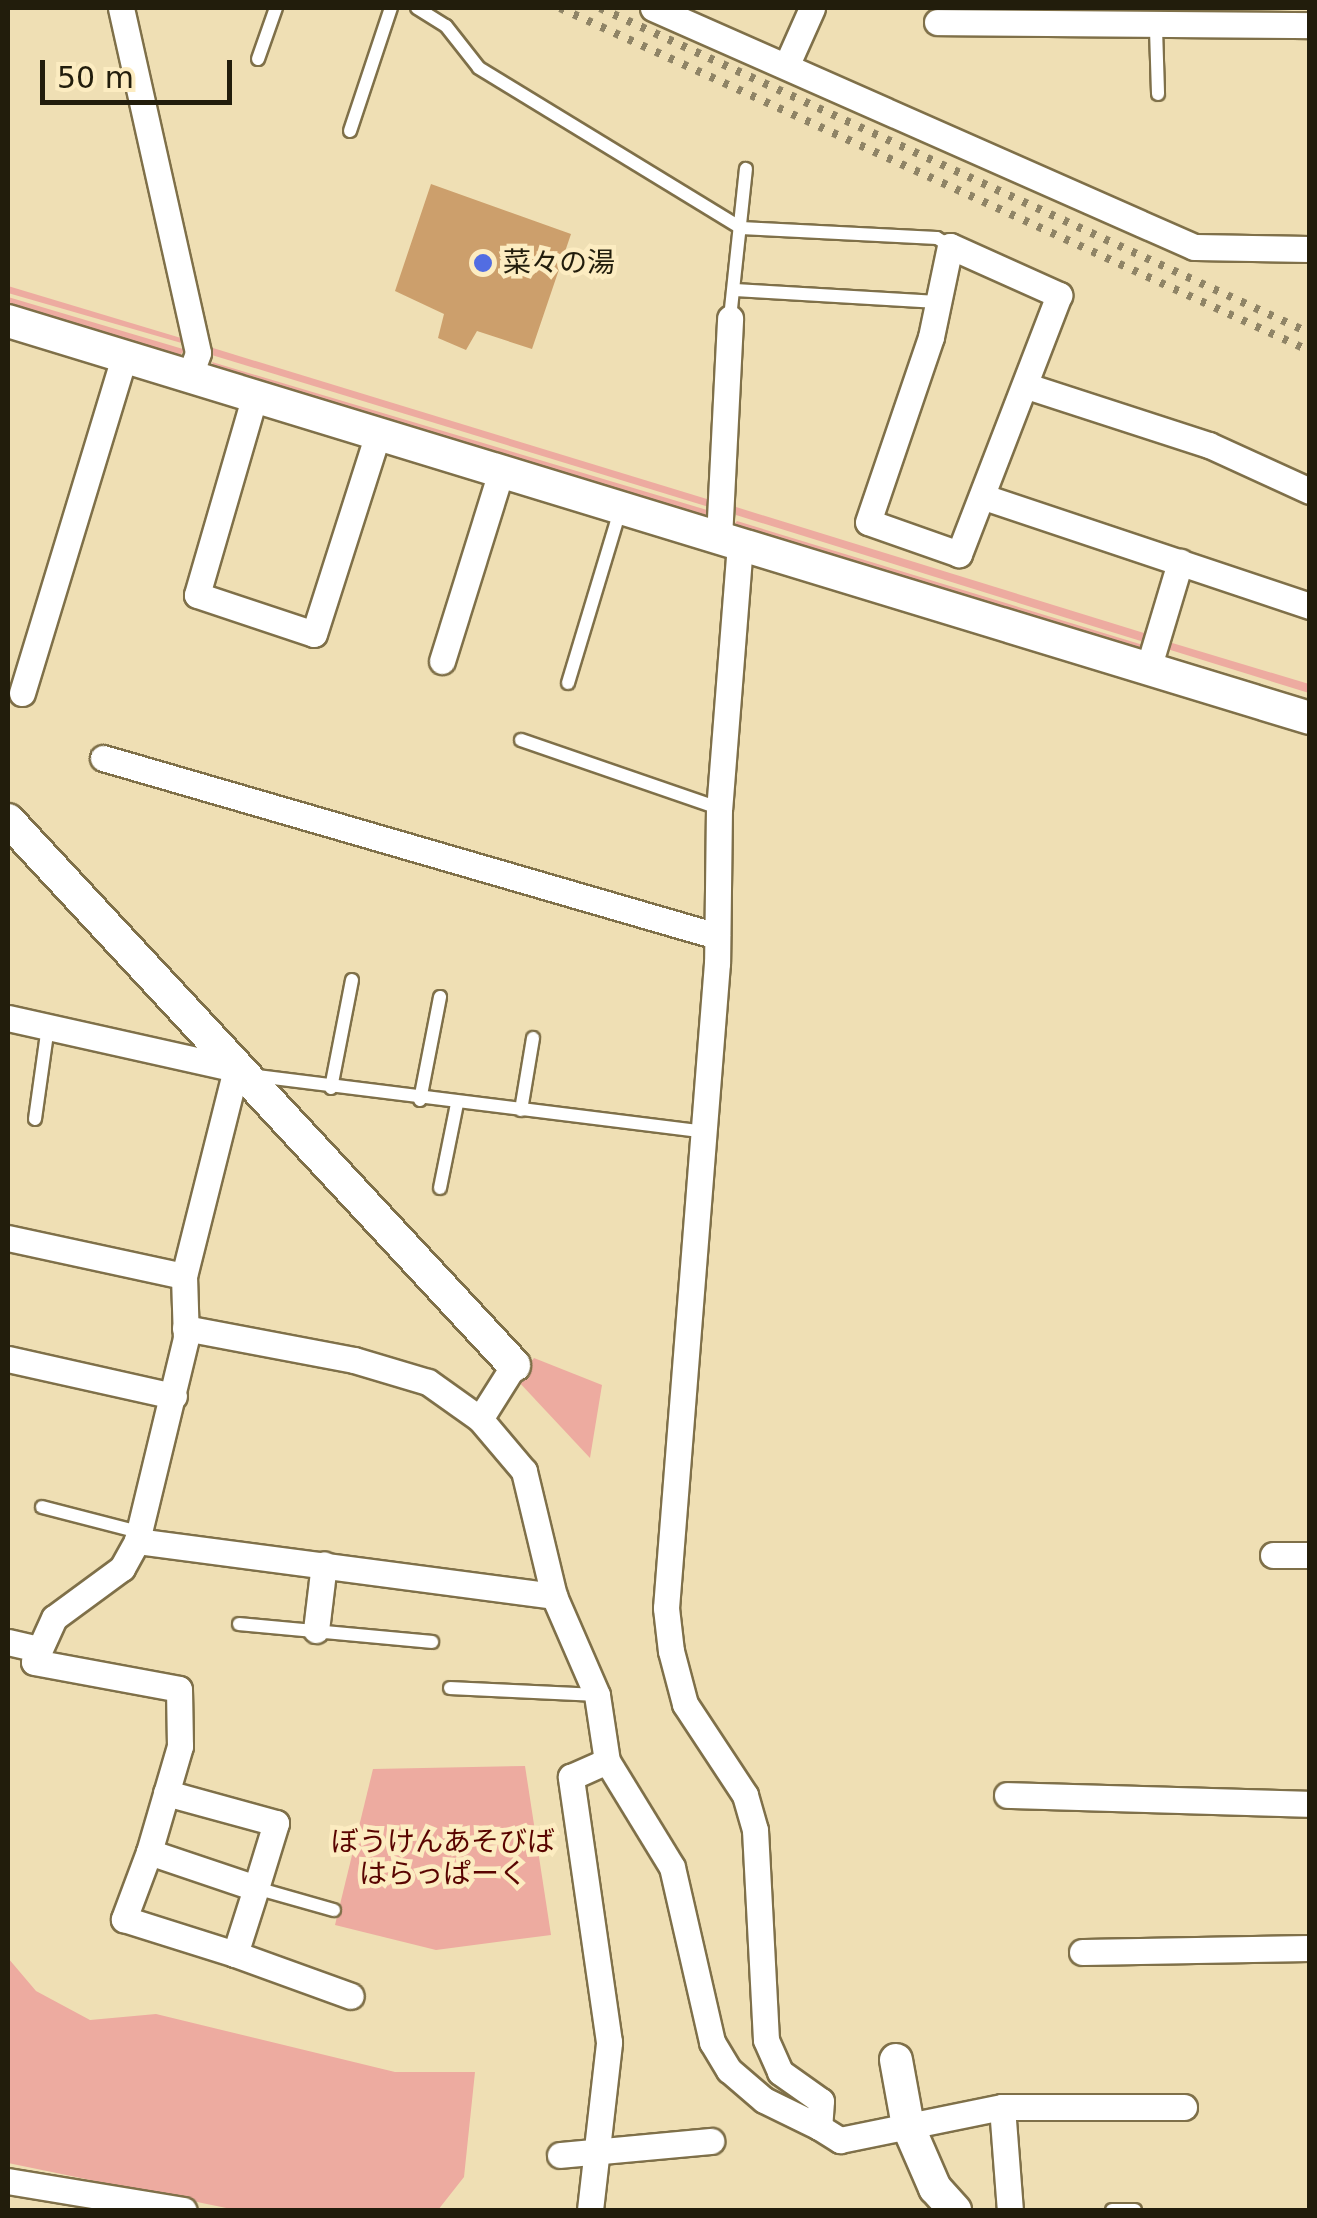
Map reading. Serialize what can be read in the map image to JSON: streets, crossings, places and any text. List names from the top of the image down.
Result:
{
  "parks": ["ぼうけんあそびば はらっぱーく"],
  "places": ["菜々の湯"],
  "scale_bar": "50 m"
}
